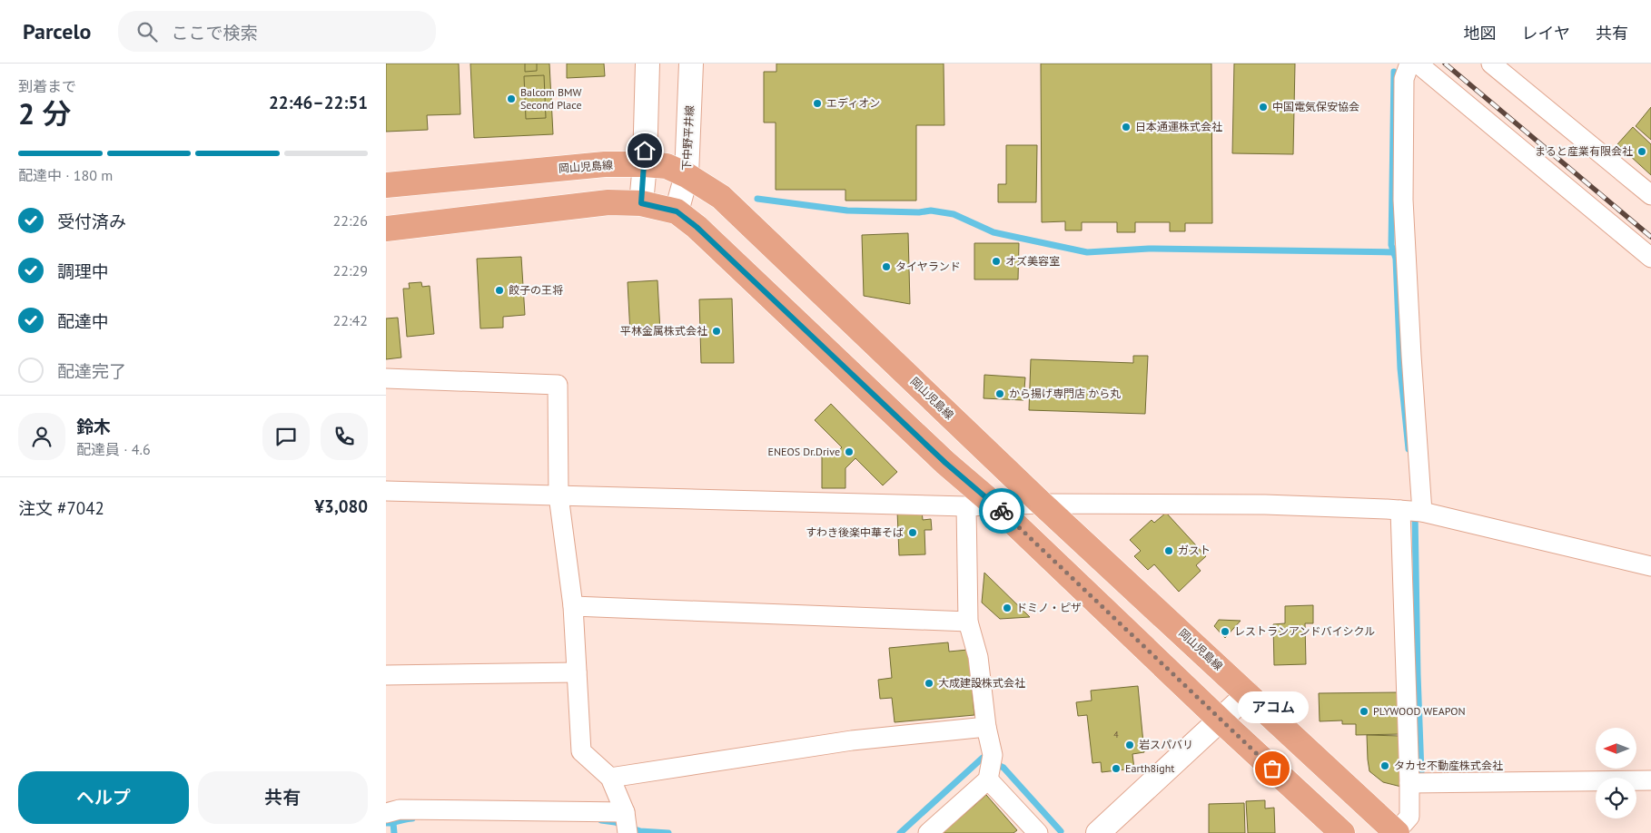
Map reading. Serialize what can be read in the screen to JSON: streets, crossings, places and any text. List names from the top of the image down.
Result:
{
  "streets": {
    "main road": ["岡山児島線"],
    "street": ["下中野平井線"]
  },
  "crossings": [
    ["下中野平井線", "岡山児島線"]
  ],
  "places": [
    "Balcom BMW Second Place",
    "エディオン",
    "中国電気保安協会",
    "日本通運株式会社",
    "まると産業有限会社",
    "オズ美容室",
    "タイヤランド",
    "餃子の王将",
    "平林金属株式会社",
    "から揚げ専門店 から丸",
    "ENEOS Dr.Drive",
    "すわき後楽中華そば",
    "ガスト",
    "ドミノ・ピザ",
    "レストランアンドバイシクル",
    "大成建設株式会社",
    "PLYWOOD WEAPON",
    "岩スパバリ",
    "タカセ不動産株式会社",
    "Earth8ight",
    "アコム"
  ],
  "house_numbers": ["4"],
  "north": "left",
  "page": {
    "header": "Parcelo",
    "search": "ここで検索",
    "nav": ["地図", "レイヤ", "共有"],
    "heading": ["2 分", "到着まで", "22:46–22:51"],
    "panel": [
      "鈴木",
      "配達員 · 4.6",
      "注文 #7042",
      "¥3,080"
    ],
    "bar": "配達中 · 180 m",
    "list": [
      ["受付済み", "22:26"],
      ["調理中", "22:29"],
      ["配達中", "22:42"],
      "配達完了"
    ],
    "bubble": "アコム",
    "buttons": ["ヘルプ", "共有"]
  }
}
